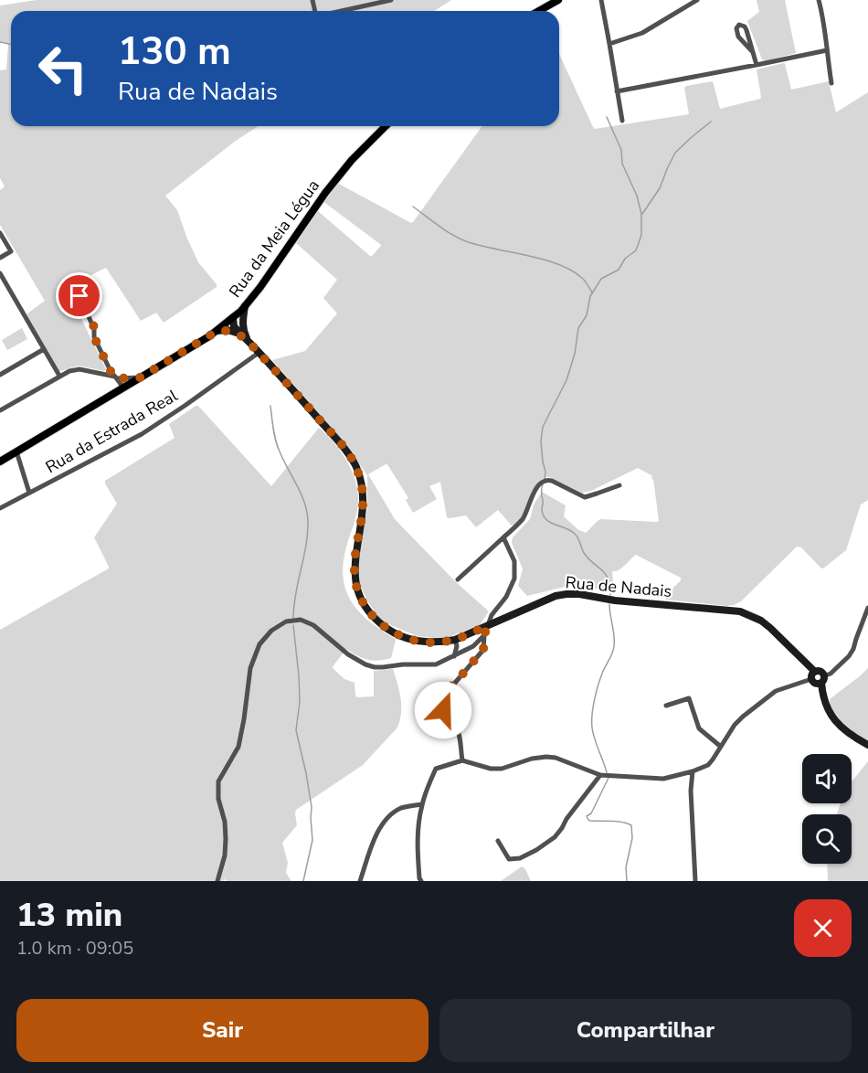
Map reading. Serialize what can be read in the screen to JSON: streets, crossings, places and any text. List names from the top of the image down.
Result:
{
  "streets": {
    "main road": ["Rua da Meia Légua"],
    "street": ["Rua da Estrada Real", "Rua de Nadais"]
  },
  "crossings": [
    ["Rua da Meia Légua", "Rua de Nadais"],
    ["Rua da Estrada Real", "Rua de Nadais"]
  ],
  "page": {
    "turn": ["130 m", "Rua de Nadais"],
    "heading": ["13 min", "1.0 km · 09:05"],
    "buttons": ["Sair", "Compartilhar"]
  }
}
